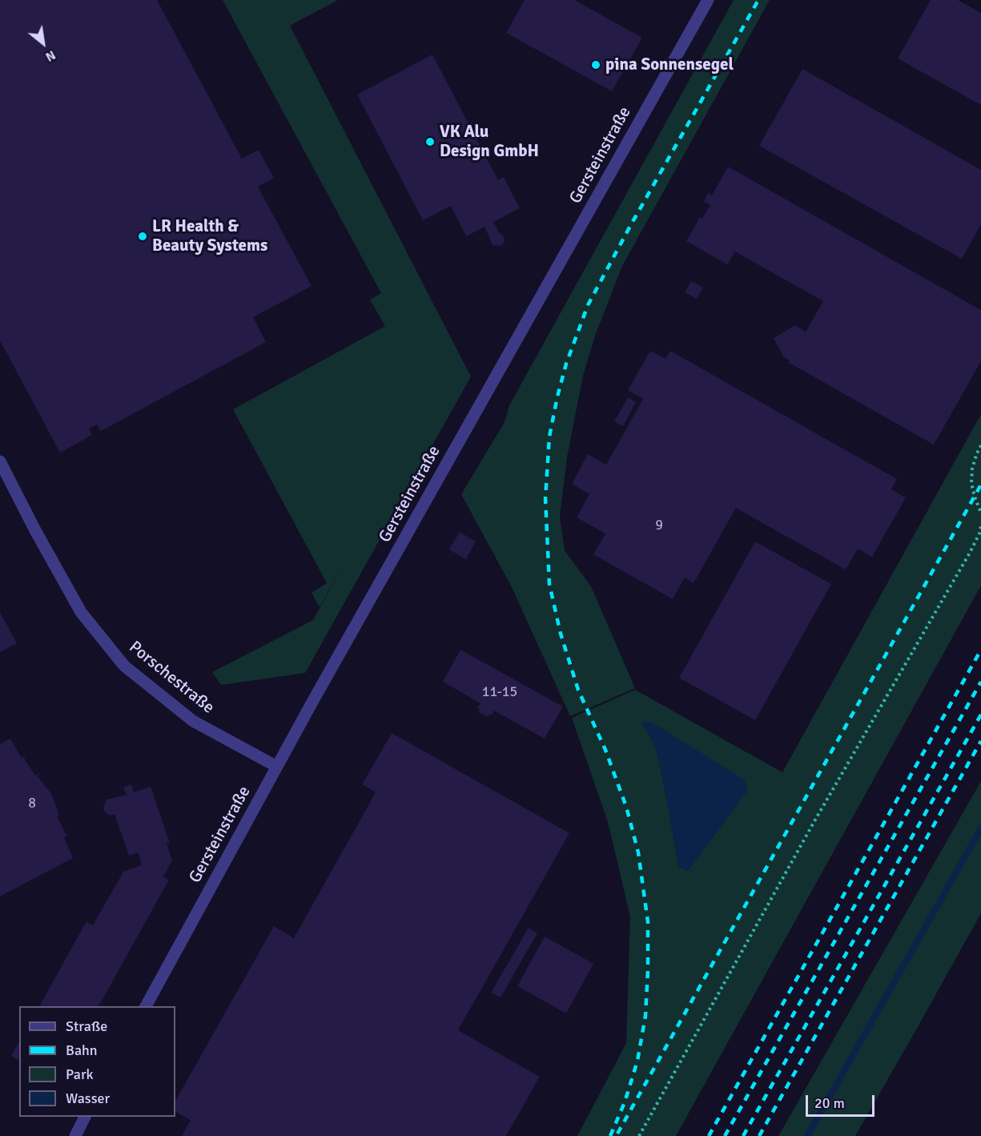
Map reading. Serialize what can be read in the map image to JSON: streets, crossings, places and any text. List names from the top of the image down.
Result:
{
  "streets": {
    "street": ["Gersteinstraße", "Porschestraße"]
  },
  "crossings": [
    ["Gersteinstraße", "Porschestraße"]
  ],
  "places": ["pina Sonnensegel", "VK Alu Design GmbH", "LR Health & Beauty Systems"],
  "house_numbers": ["9", "11-15", "8"],
  "legend": [
    "Straße",
    "Bahn",
    "Park",
    "Wasser"
  ],
  "scale_bar": "20 m",
  "north": "bottom right"
}
